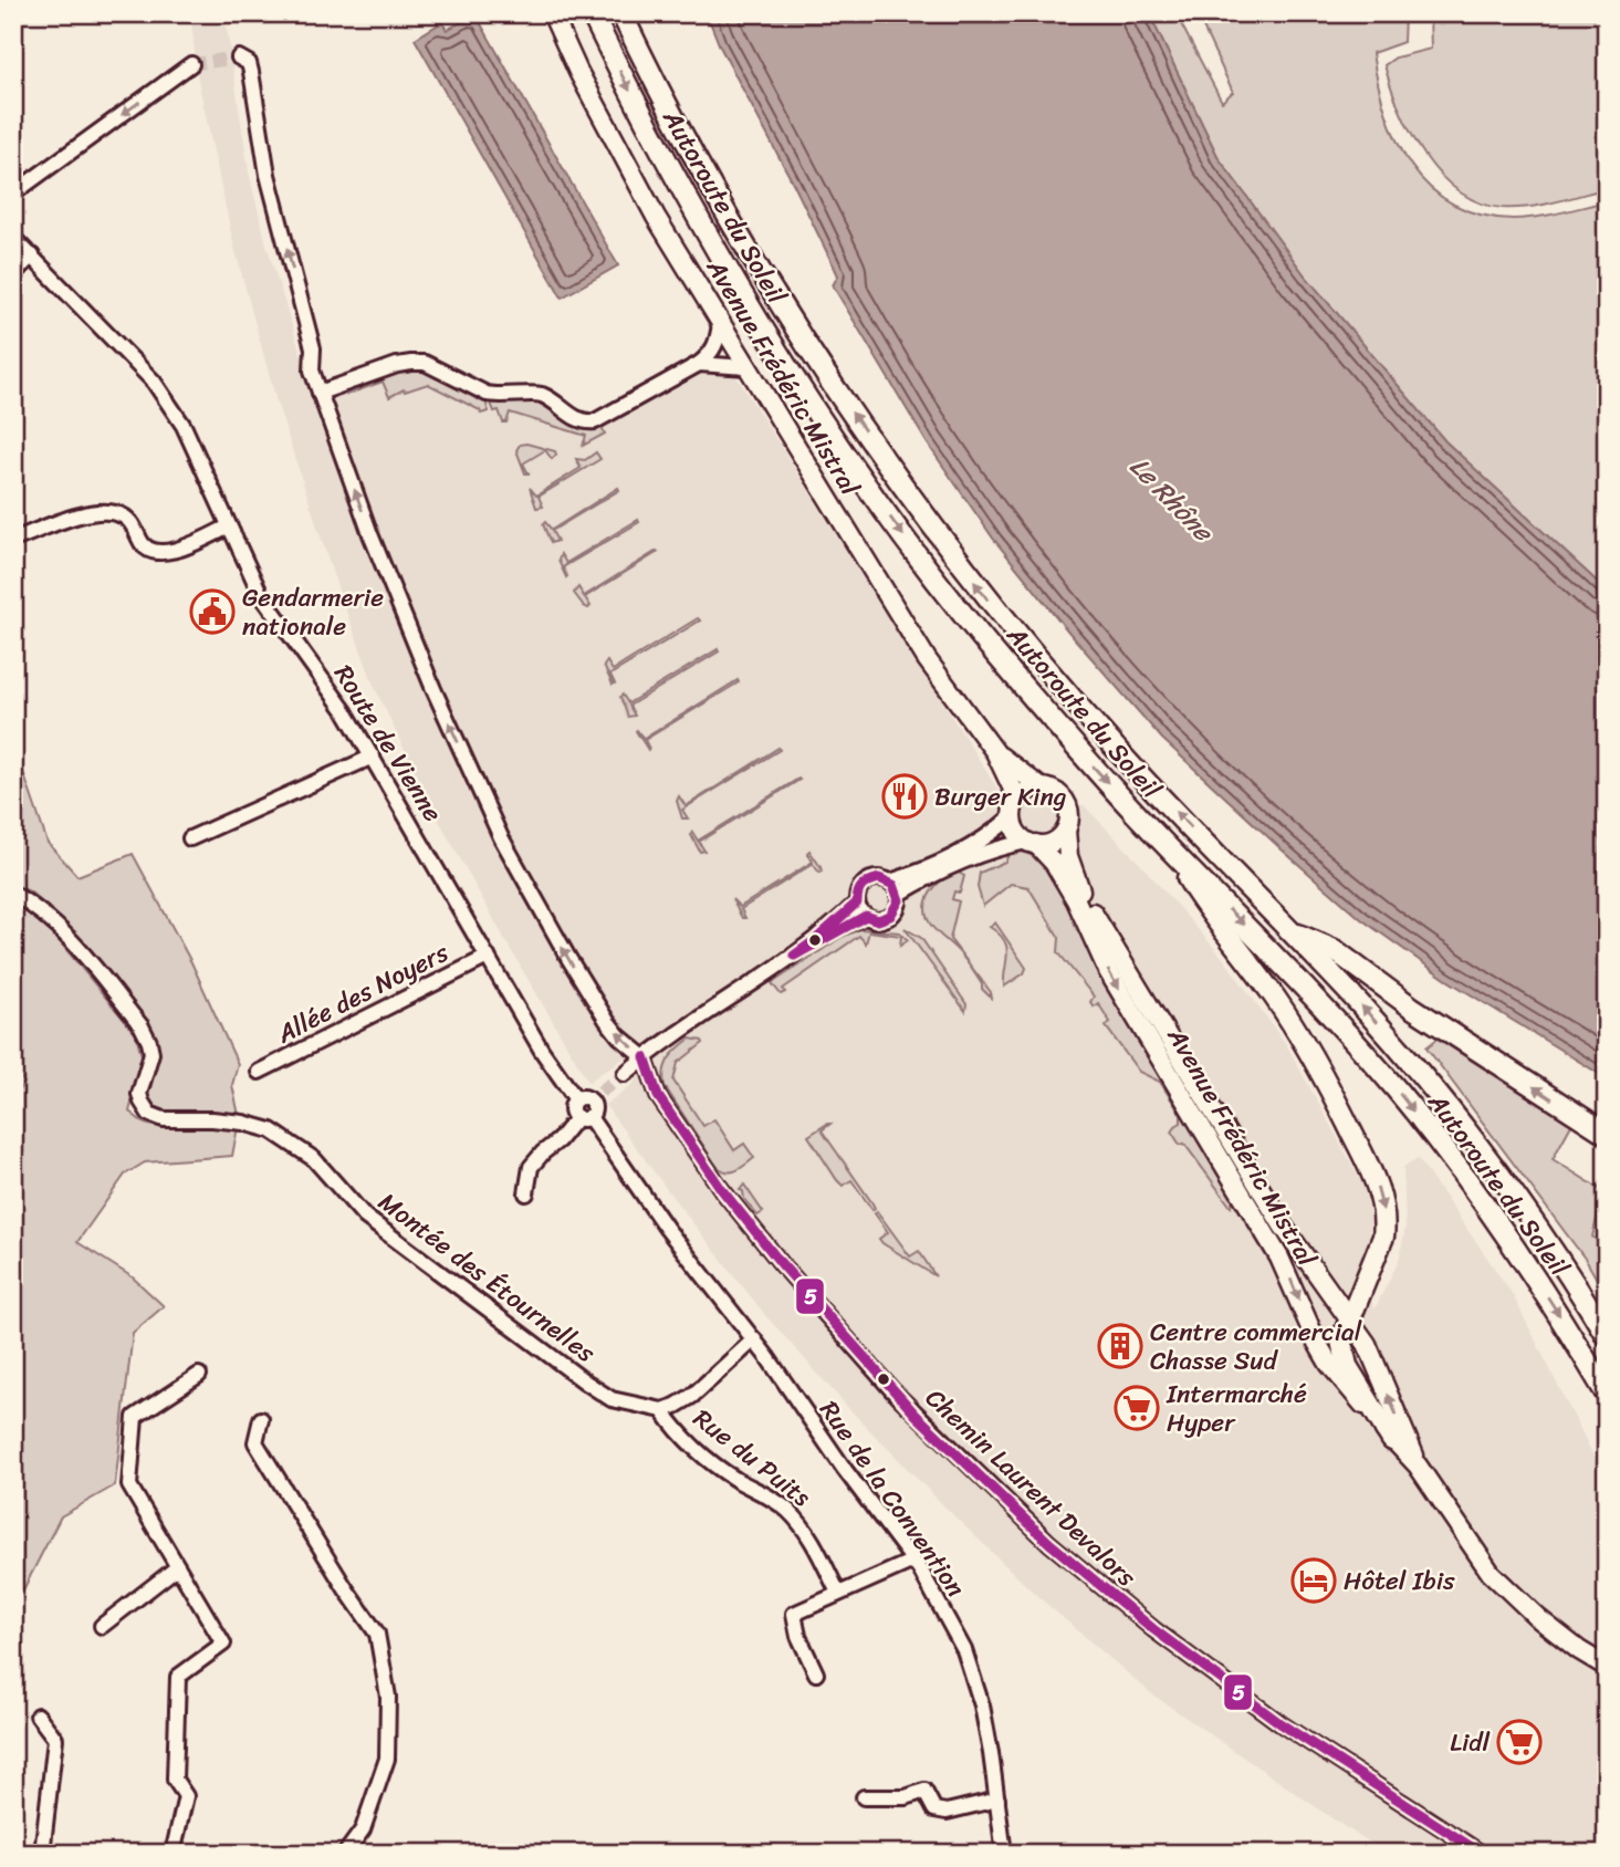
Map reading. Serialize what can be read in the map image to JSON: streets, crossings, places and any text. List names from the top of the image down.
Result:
{
  "streets": {
    "highway": ["Autoroute du Soleil"],
    "main road": ["Avenue Frédéric Mistral"],
    "street": [
      "Route de Vienne",
      "Allée des Noyers",
      "Montée des Étournelles",
      "Rue du Puits",
      "Chemin Laurent Devalors",
      "Rue de la Convention"
    ]
  },
  "crossings": [
    ["Route de Vienne", "Allée des Noyers"],
    ["Montée des Étournelles", "Rue du Puits"]
  ],
  "water": ["Le Rhône"],
  "places": {
    "public building": ["Gendarmerie nationale"],
    "restaurant": ["Burger King"],
    "building": ["Centre commercial Chasse Sud"],
    "supermarket": ["Intermarché Hyper", "Lidl"],
    "hotel": ["Hôtel Ibis"]
  },
  "lines": ["transit line 5"]
}
